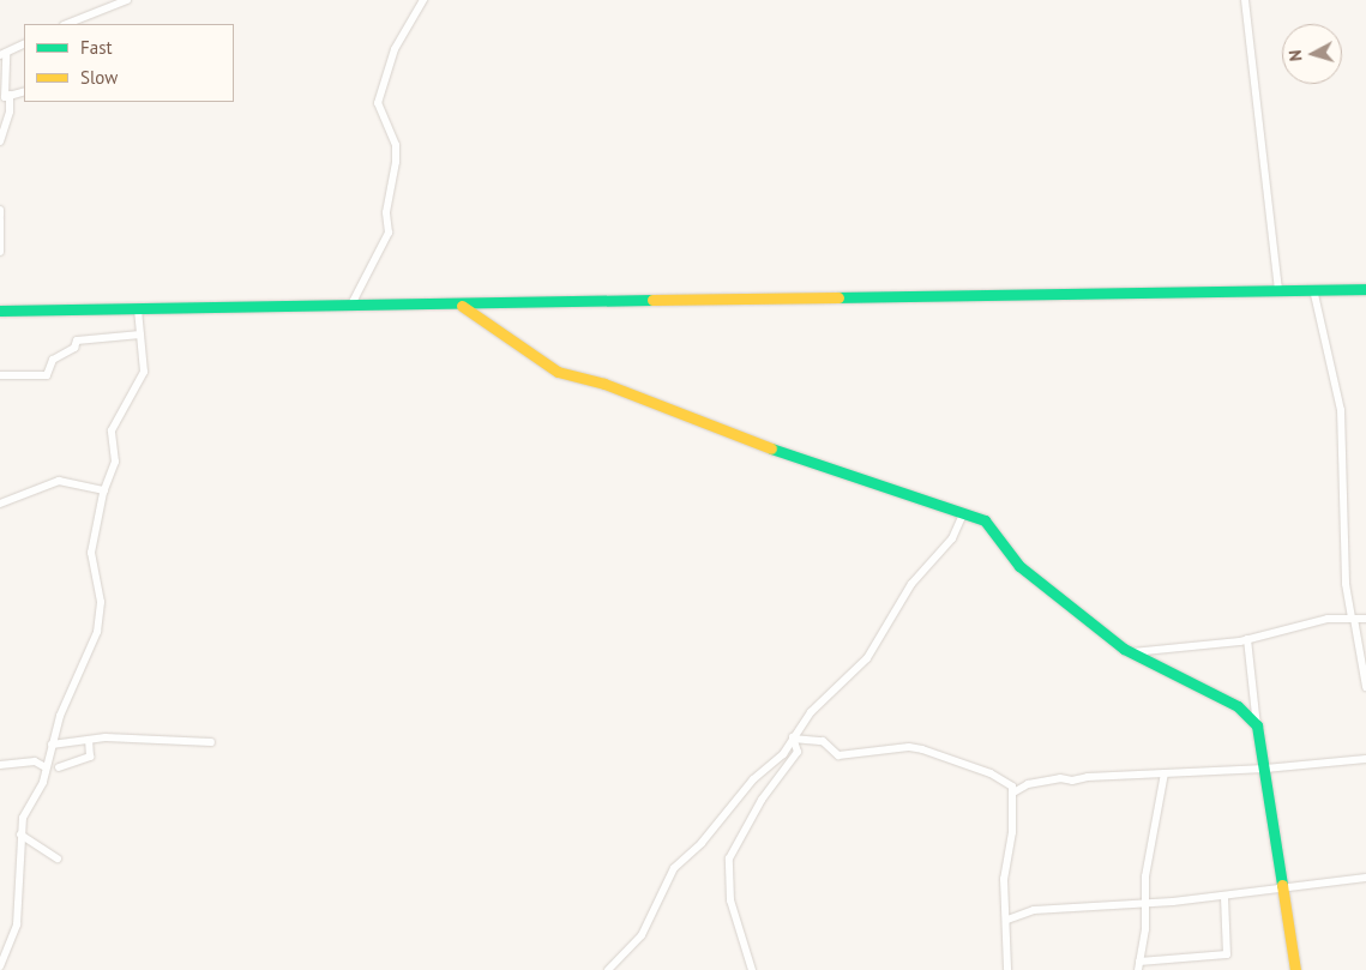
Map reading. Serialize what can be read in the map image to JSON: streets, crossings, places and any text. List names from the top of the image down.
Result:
{
  "legend": ["Fast", "Slow"],
  "north": "left"
}
